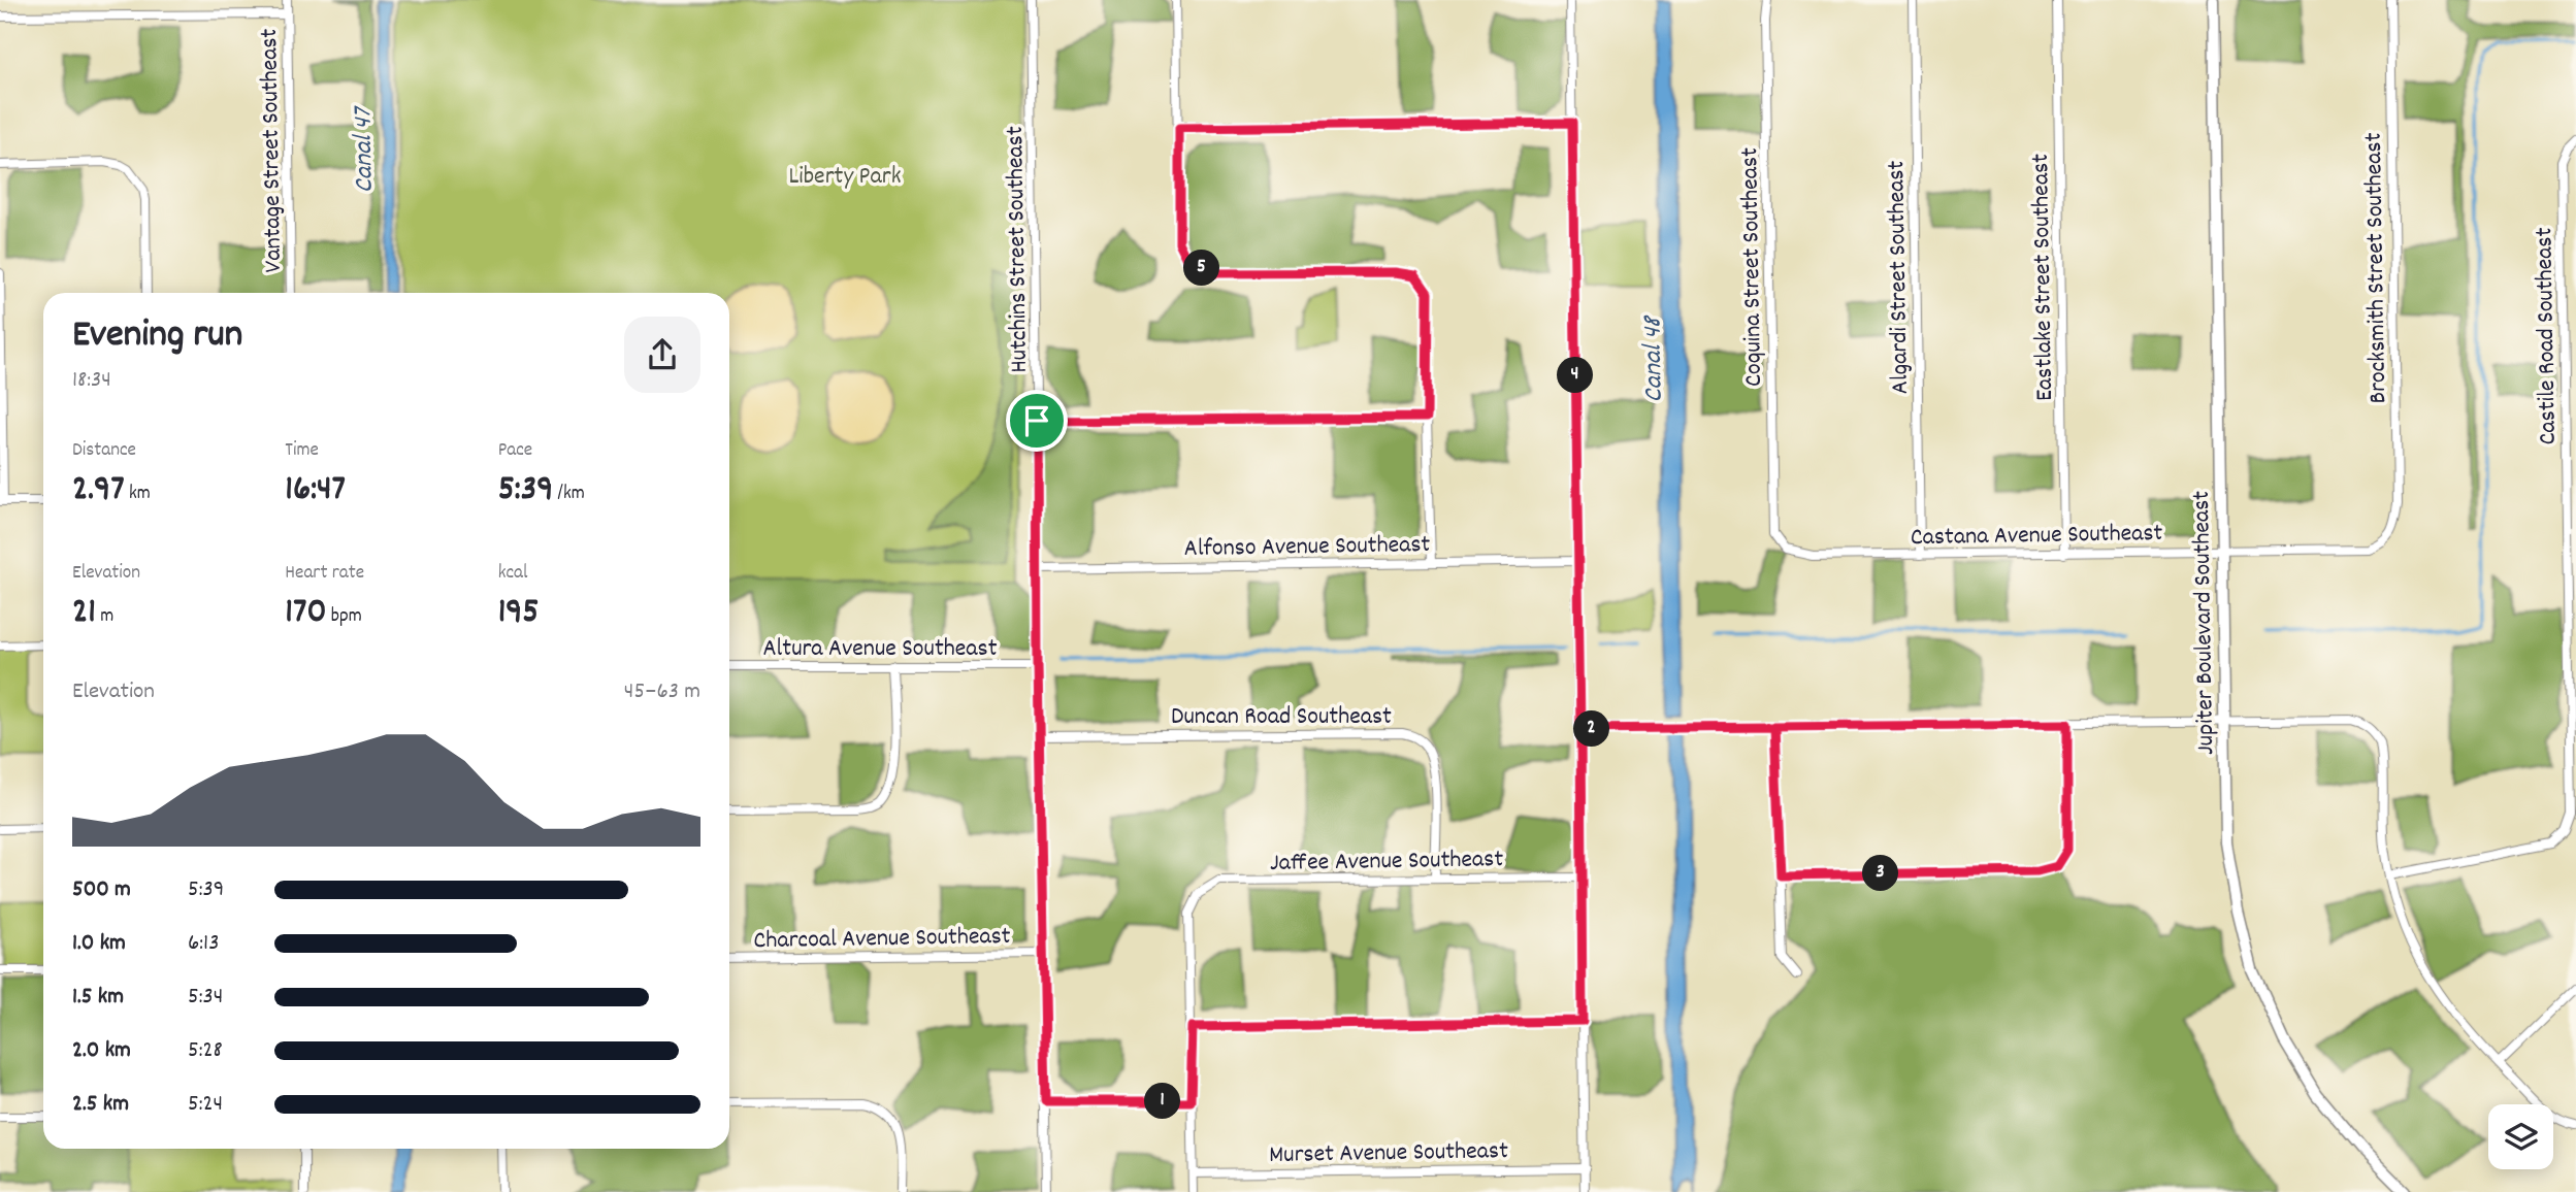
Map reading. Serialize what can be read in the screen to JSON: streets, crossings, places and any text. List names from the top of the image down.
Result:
{
  "streets": {
    "street": [
      "Vantage Street Southeast",
      "Hutchins Street Southeast",
      "Coquina Street Southeast",
      "Brocksmith Street Southeast",
      "Algardi Street Southeast",
      "Eastlake Street Southeast",
      "Castile Road Southeast",
      "Castana Avenue Southeast",
      "Alfonso Avenue Southeast",
      "Jupiter Boulevard Southeast",
      "Altura Avenue Southeast",
      "Duncan Road Southeast",
      "Jaffee Avenue Southeast",
      "Charcoal Avenue Southeast",
      "Murset Avenue Southeast"
    ]
  },
  "crossings": [
    ["Hutchins Street Southeast", "Alfonso Avenue Southeast"],
    ["Hutchins Street Southeast", "Altura Avenue Southeast"],
    ["Hutchins Street Southeast", "Duncan Road Southeast"],
    ["Hutchins Street Southeast", "Charcoal Avenue Southeast"],
    ["Coquina Street Southeast", "Castana Avenue Southeast"],
    ["Brocksmith Street Southeast", "Castana Avenue Southeast"],
    ["Algardi Street Southeast", "Castana Avenue Southeast"],
    ["Eastlake Street Southeast", "Castana Avenue Southeast"],
    ["Castana Avenue Southeast", "Jupiter Boulevard Southeast"],
    ["Duncan Road Southeast", "Jaffee Avenue Southeast"]
  ],
  "water": ["Canal 47", "Canal 48"],
  "parks": ["Liberty Park"],
  "page": {
    "pins": [
      "5",
      "4",
      "2",
      "3",
      "1"
    ],
    "heading": ["Evening run", "18:34"],
    "stats": [
      ["Distance", "2.97 km"],
      ["Time", "16:47"],
      ["Pace", "5:39 /km"],
      ["Elevation", "21 m"],
      ["Heart rate", "170 bpm"],
      ["kcal", "195"]
    ],
    "chart": ["Elevation", "45–63 m"],
    "list": [
      {
        "name": "500 m",
        "note": "5:39"
      },
      {
        "name": "1.0 km",
        "note": "6:13"
      },
      {
        "name": "1.5 km",
        "note": "5:34"
      },
      {
        "name": "2.0 km",
        "note": "5:28"
      },
      {
        "name": "2.5 km",
        "note": "5:24"
      }
    ]
  }
}
